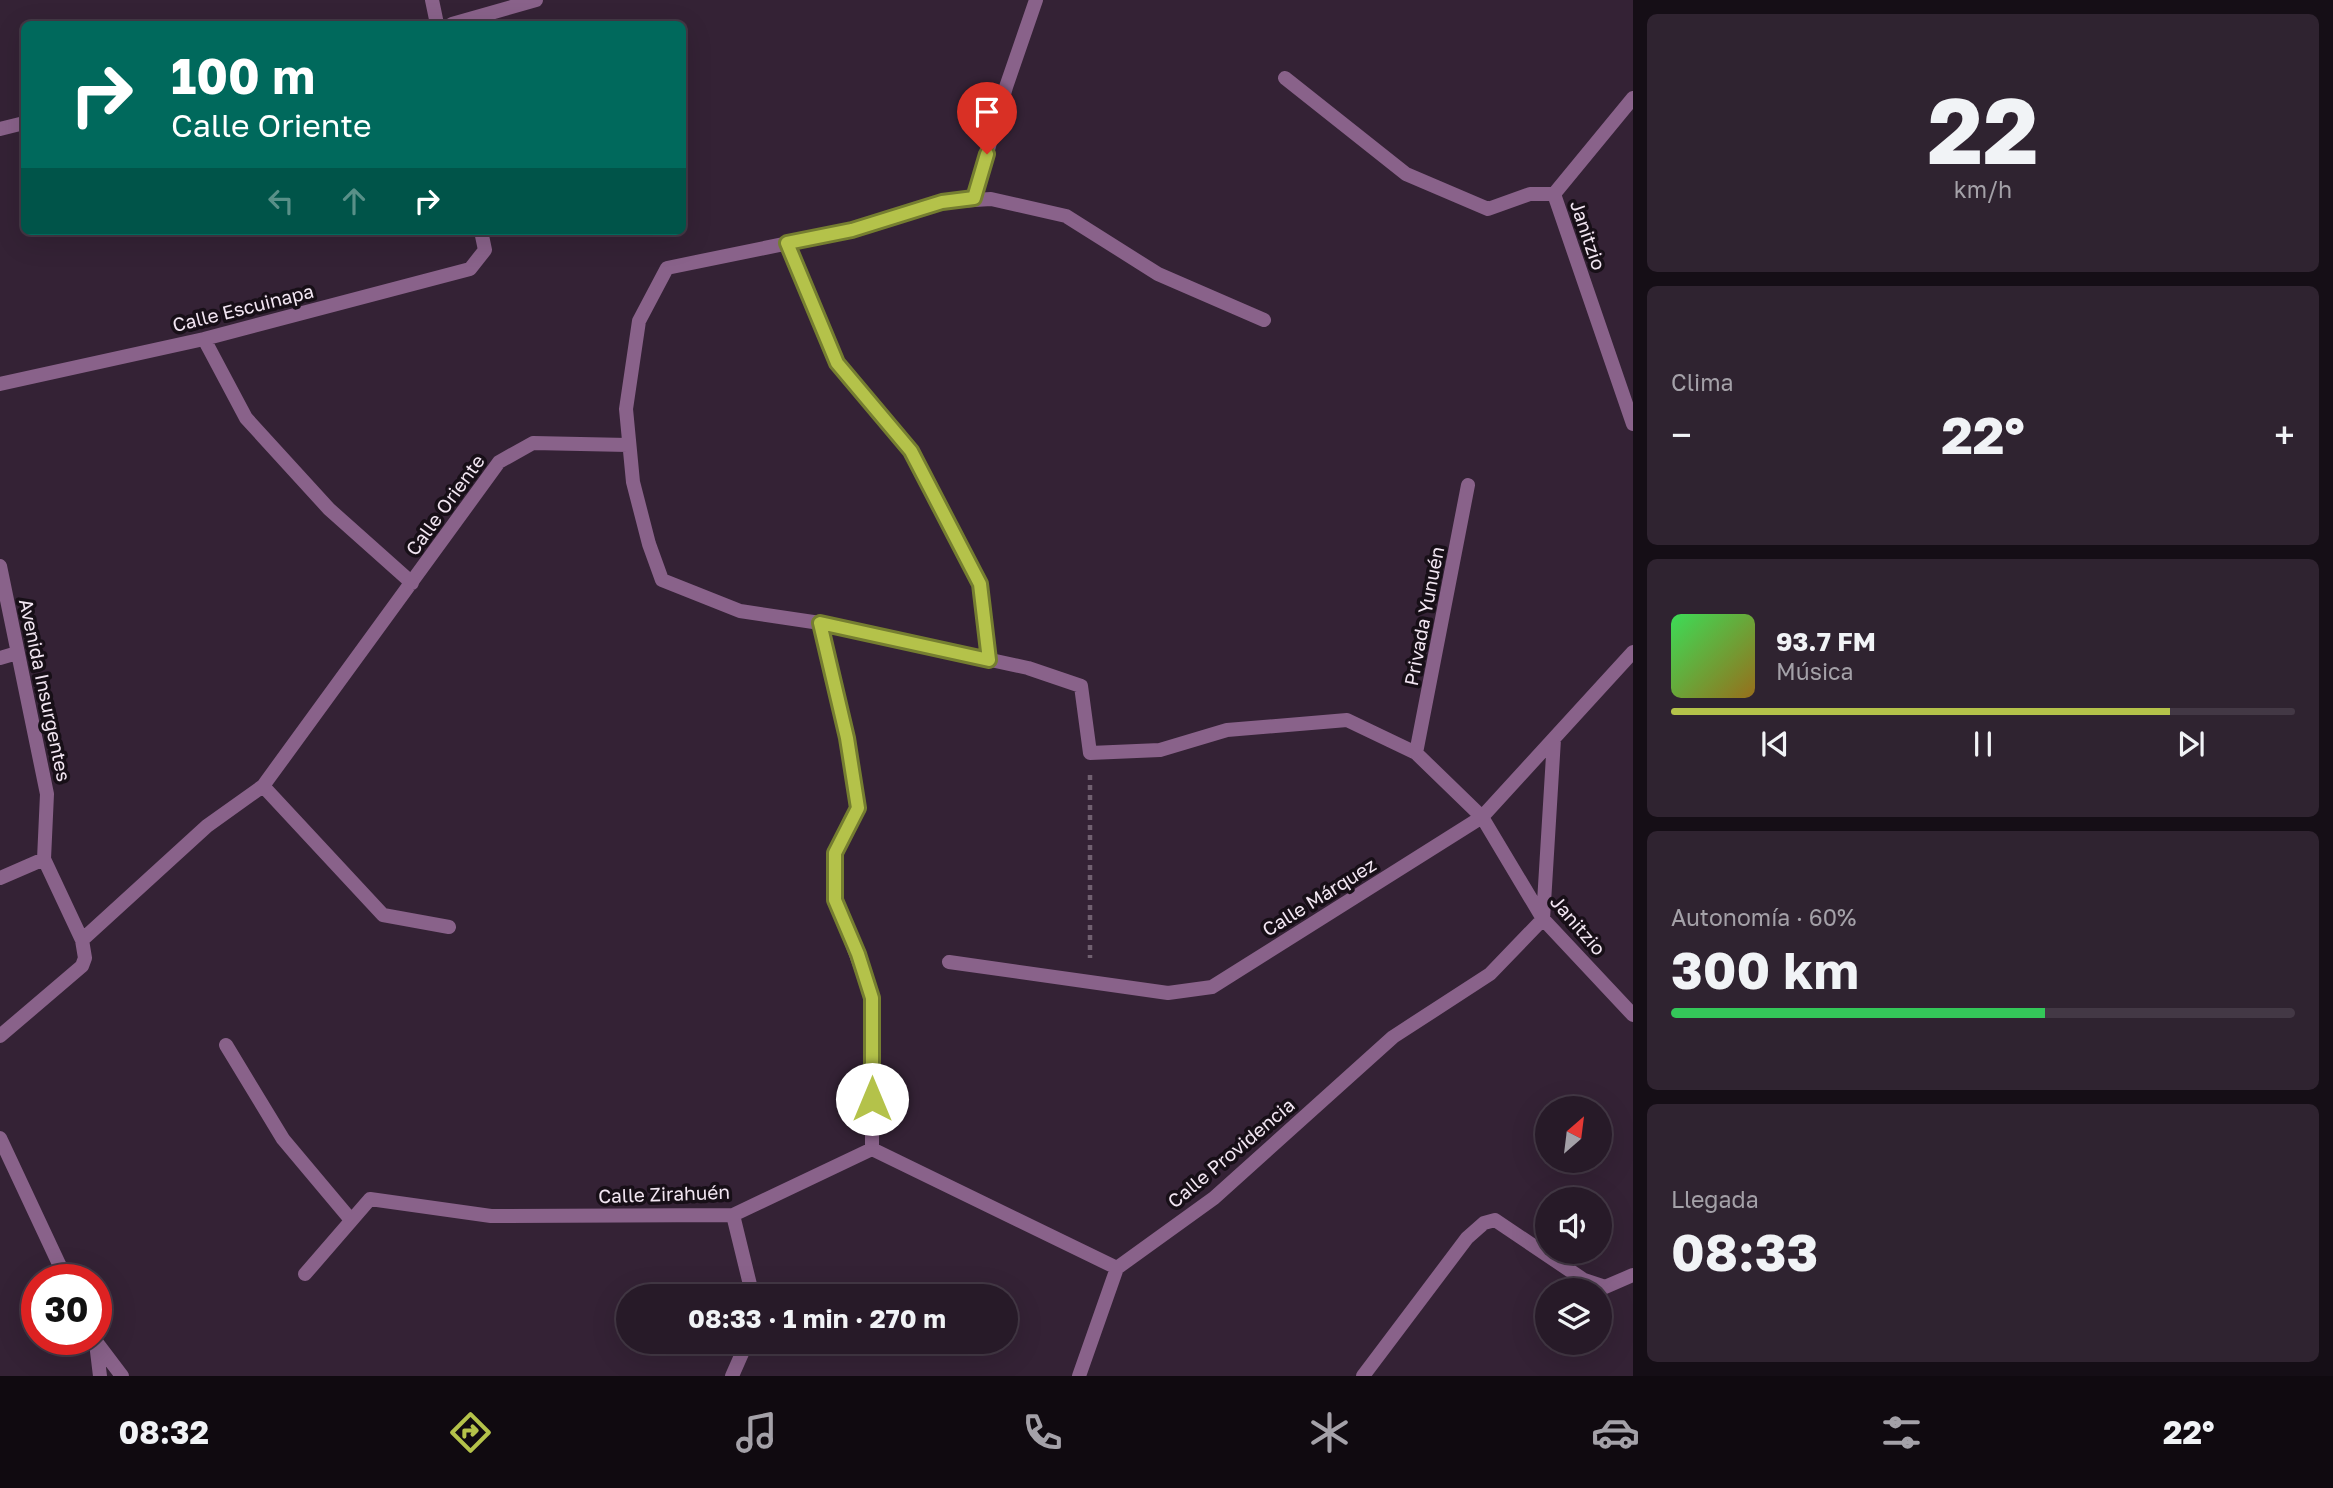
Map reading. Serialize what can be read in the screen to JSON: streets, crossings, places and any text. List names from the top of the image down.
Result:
{
  "streets": {
    "street": [
      "Janitzio",
      "Calle Escuinapa",
      "Calle Oriente",
      "Privada Yunuén",
      "Avenida Insurgentes",
      "Calle Márquez",
      "Calle Providencia",
      "Calle Zirahuén"
    ]
  },
  "crossings": [
    ["Janitzio", "Privada Yunuén"],
    ["Janitzio", "Calle Márquez"],
    ["Janitzio", "Calle Providencia"],
    ["Calle Oriente", "Avenida Insurgentes"]
  ],
  "north": "top right",
  "page": {
    "tile": [
      ["22", "km/h"],
      "Clima",
      ["Autonomía · 60%", "300 km"],
      ["Llegada", "08:33"]
    ],
    "turn": ["100 m", "Calle Oriente"],
    "heat": ["−", "22°", "+"],
    "song": ["93.7 FM", "Música"],
    "limit": "30",
    "trip": "08:33 · 1 min · 270 m",
    "tabs": ["08:32", "22°"]
  }
}
